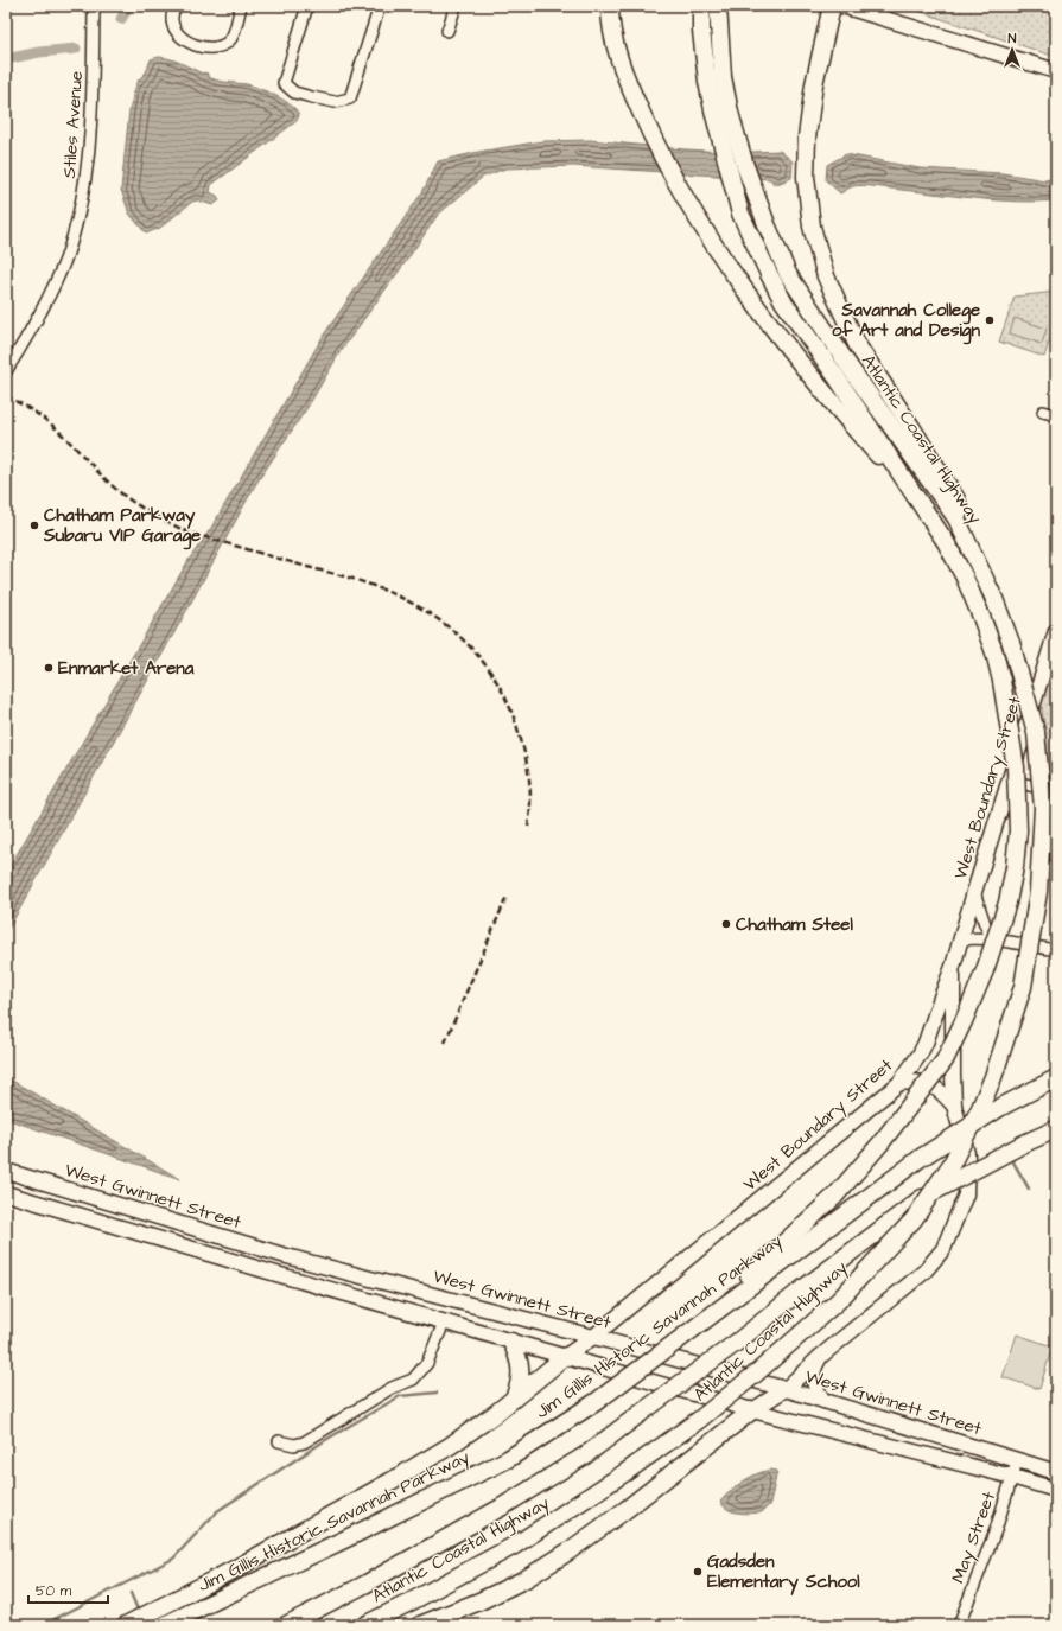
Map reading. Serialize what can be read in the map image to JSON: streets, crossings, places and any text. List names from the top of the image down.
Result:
{
  "streets": {
    "highway": ["Atlantic Coastal Highway", "Jim Gillis Historic Savannah Parkway"],
    "main road": ["West Boundary Street", "West Gwinnett Street"],
    "street": ["Stiles Avenue", "May Street"]
  },
  "crossings": [
    ["Atlantic Coastal Highway", "Jim Gillis Historic Savannah Parkway"],
    ["West Boundary Street", "West Gwinnett Street"],
    ["West Gwinnett Street", "May Street"]
  ],
  "places": [
    "Savannah College of Art and Design",
    "Chatham Parkway Subaru VIP Garage",
    "Enmarket Arena",
    "Chatham Steel",
    "Gadsden Elementary School"
  ],
  "scale_bar": "50 m",
  "north": "top"
}
